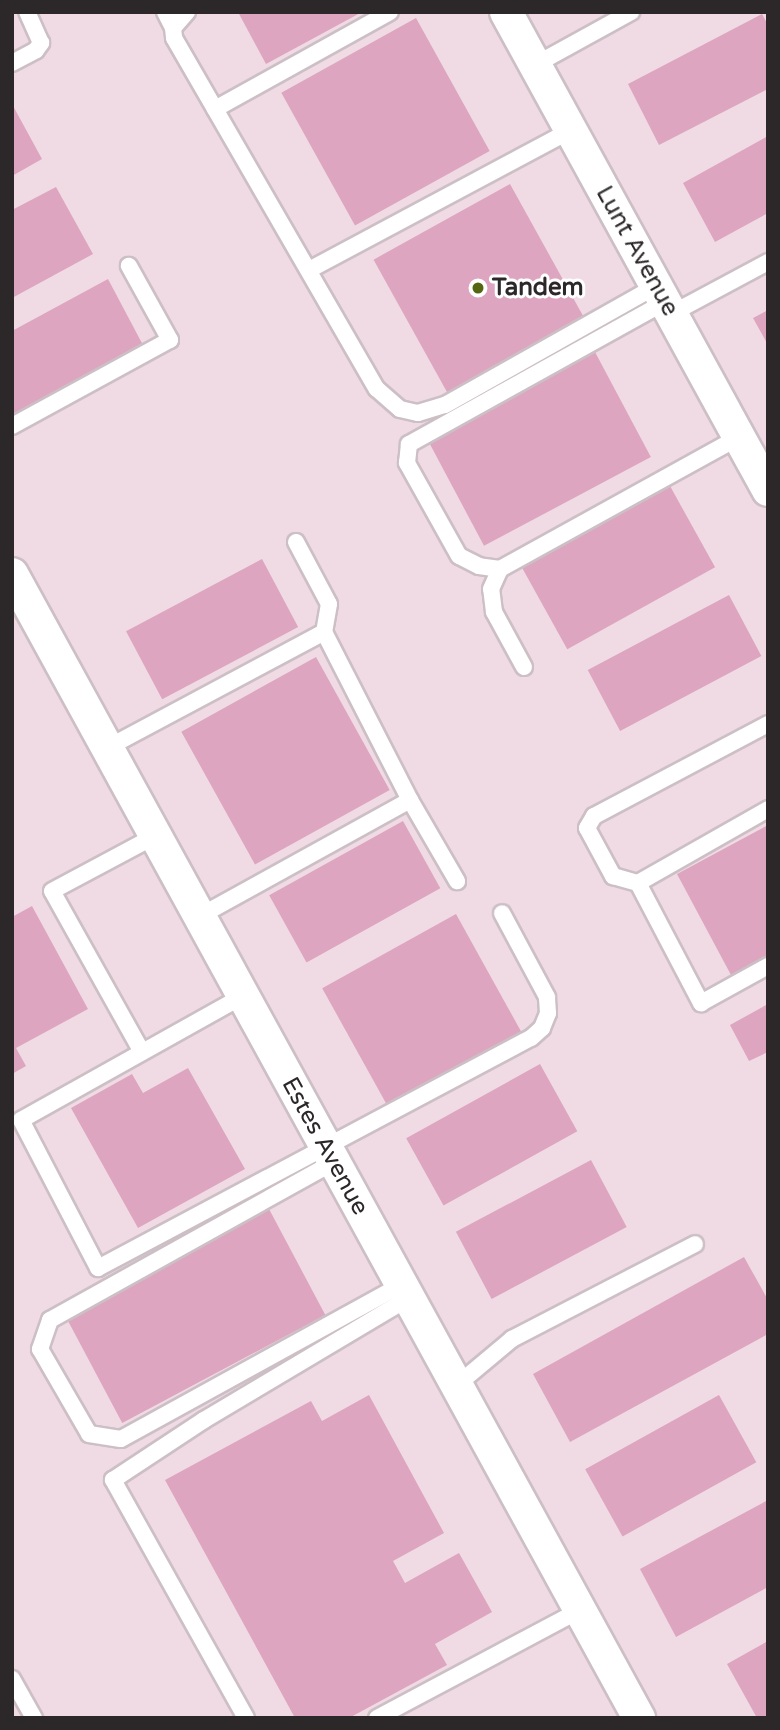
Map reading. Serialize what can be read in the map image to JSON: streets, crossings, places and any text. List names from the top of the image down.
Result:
{
  "streets": {
    "street": ["Lunt Avenue", "Estes Avenue"]
  },
  "places": ["Tandem"]
}
